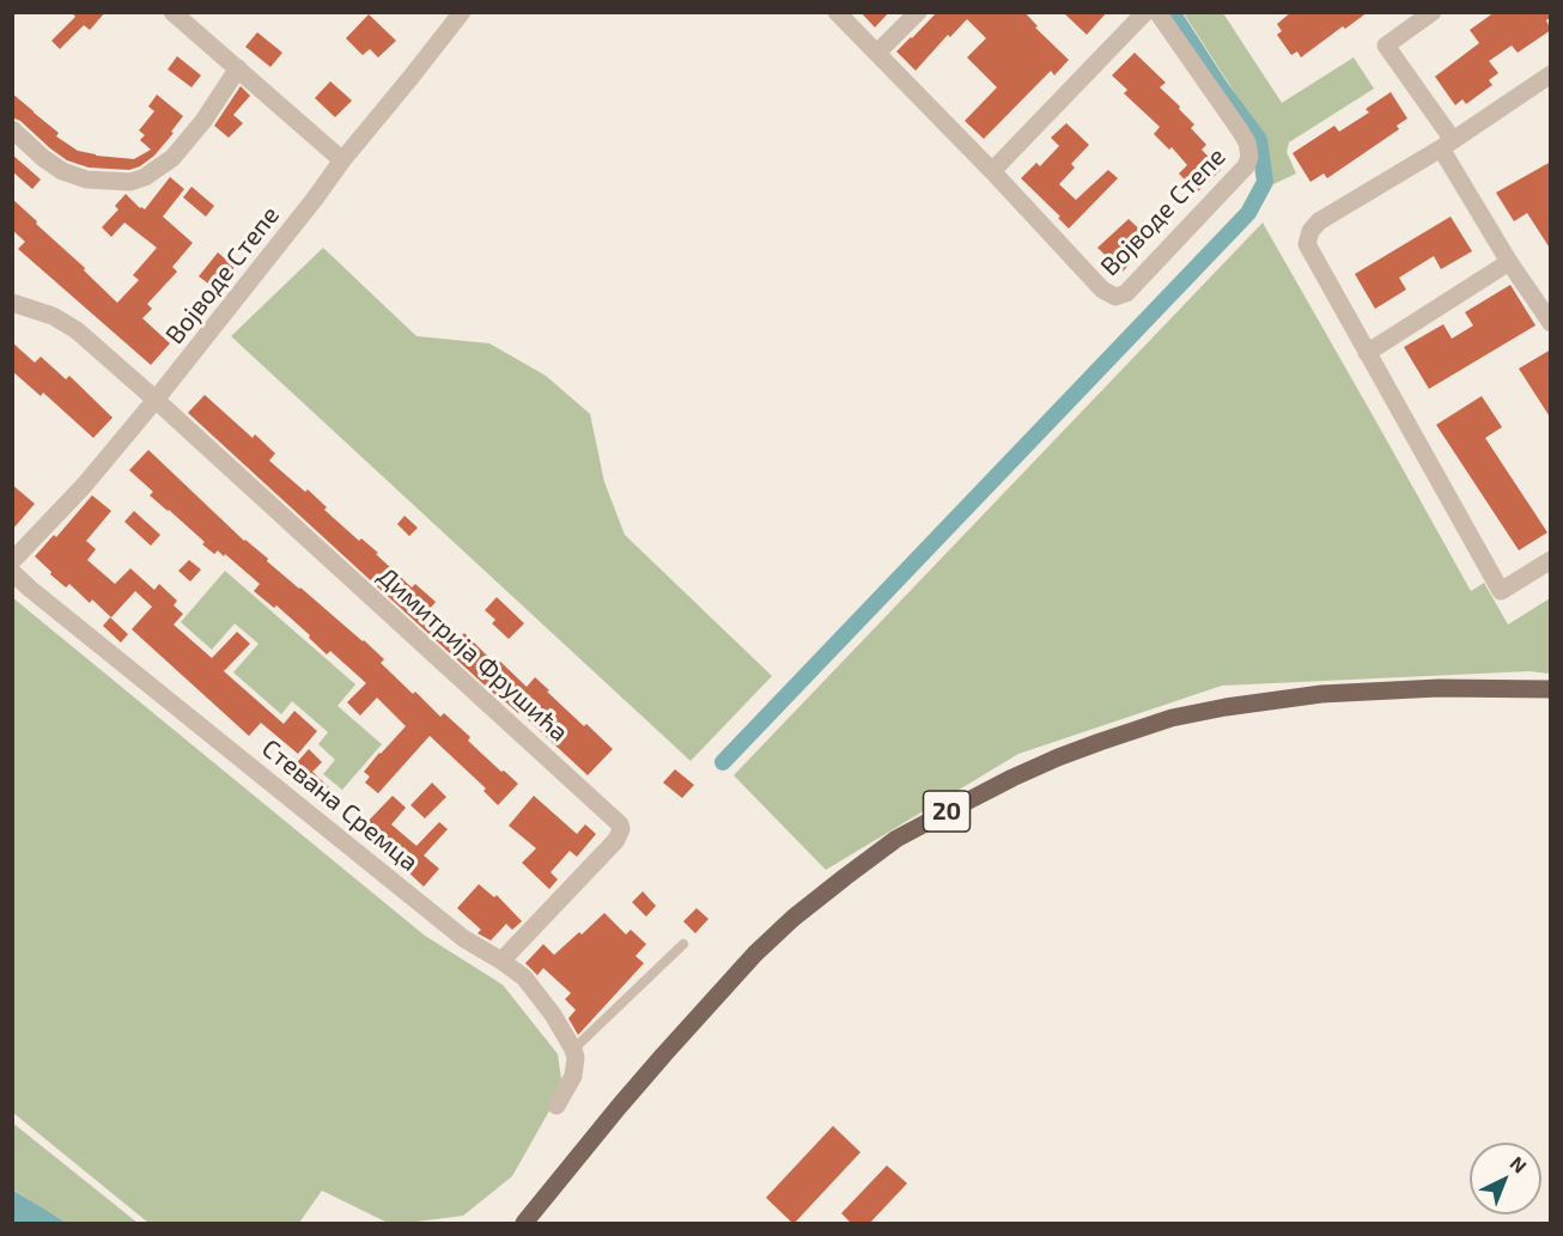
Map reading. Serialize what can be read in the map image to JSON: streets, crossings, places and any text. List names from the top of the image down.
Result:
{
  "streets": {
    "main road": ["20"],
    "street": ["Војводе Степе", "Димитрија Фрушића", "Стевана Сремца"]
  },
  "crossings": [
    ["Војводе Степе", "Димитрија Фрушића"],
    ["Димитрија Фрушића", "Стевана Сремца"]
  ],
  "north": "top right"
}
